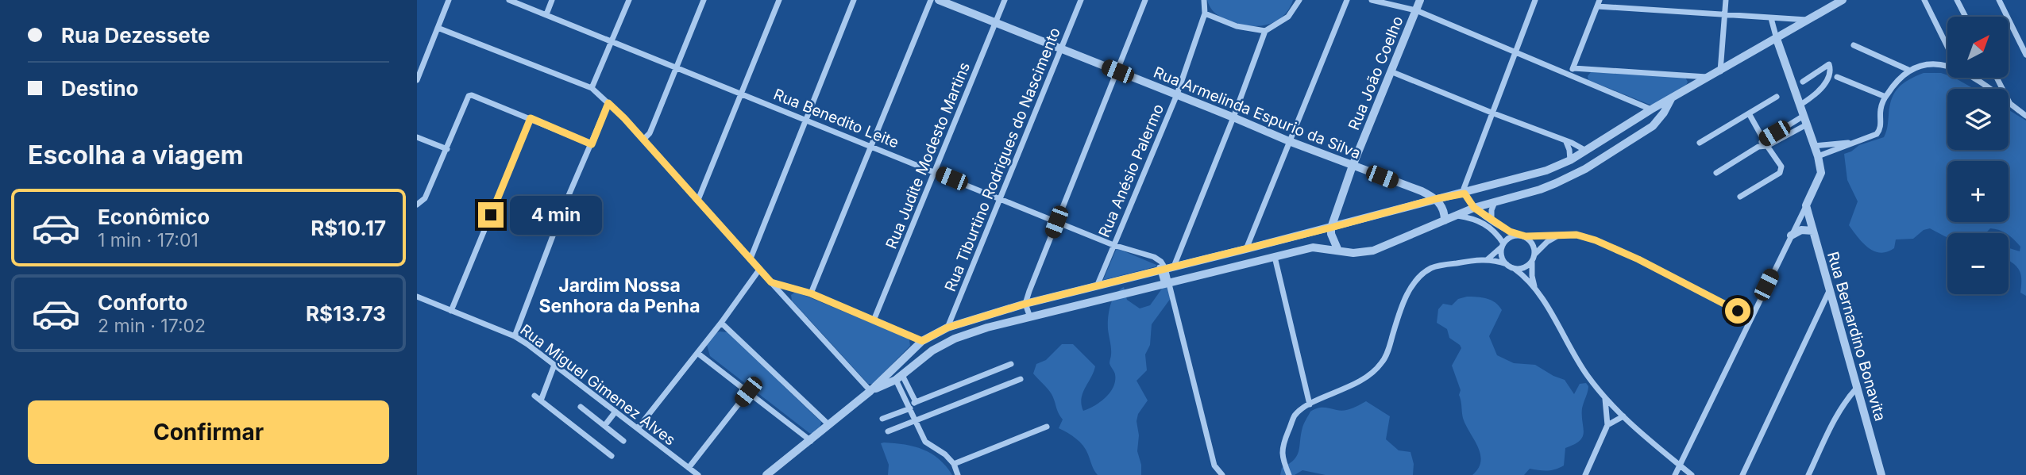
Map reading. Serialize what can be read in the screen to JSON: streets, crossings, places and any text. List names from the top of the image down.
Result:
{
  "streets": {
    "street": [
      "Rua João Coelho",
      "Rua Armelinda Espurio da Silva",
      "Rua Benedito Leite",
      "Rua Judite Modesto Martins",
      "Rua Tiburtino Rodrigues do Nascimento",
      "Rua Anésio Palermo",
      "Rua Bernardino Bonavita",
      "Rua Miguel Gimenez Alves"
    ]
  },
  "crossings": [
    ["Rua João Coelho", "Rua Armelinda Espurio da Silva"],
    ["Rua Armelinda Espurio da Silva", "Rua Judite Modesto Martins"],
    ["Rua Armelinda Espurio da Silva", "Rua Tiburtino Rodrigues do Nascimento"],
    ["Rua Armelinda Espurio da Silva", "Rua Anésio Palermo"],
    ["Rua Benedito Leite", "Rua Judite Modesto Martins"],
    ["Rua Benedito Leite", "Rua Tiburtino Rodrigues do Nascimento"],
    ["Rua Benedito Leite", "Rua Anésio Palermo"]
  ],
  "districts": ["Jardim Nossa Senhora da Penha"],
  "north": "top right",
  "page": {
    "banner": ["Rua Dezessete", "Destino"],
    "map_buttons": ["+", "−"],
    "heading": "Escolha a viagem",
    "list": [
      {
        "name": "Econômico",
        "note": "1 min · 17:01",
        "value": "R$10.17"
      },
      {
        "name": "Conforto",
        "note": "2 min · 17:02",
        "value": "R$13.73"
      }
    ],
    "bubble": "4 min",
    "buttons": "Confirmar"
  }
}
